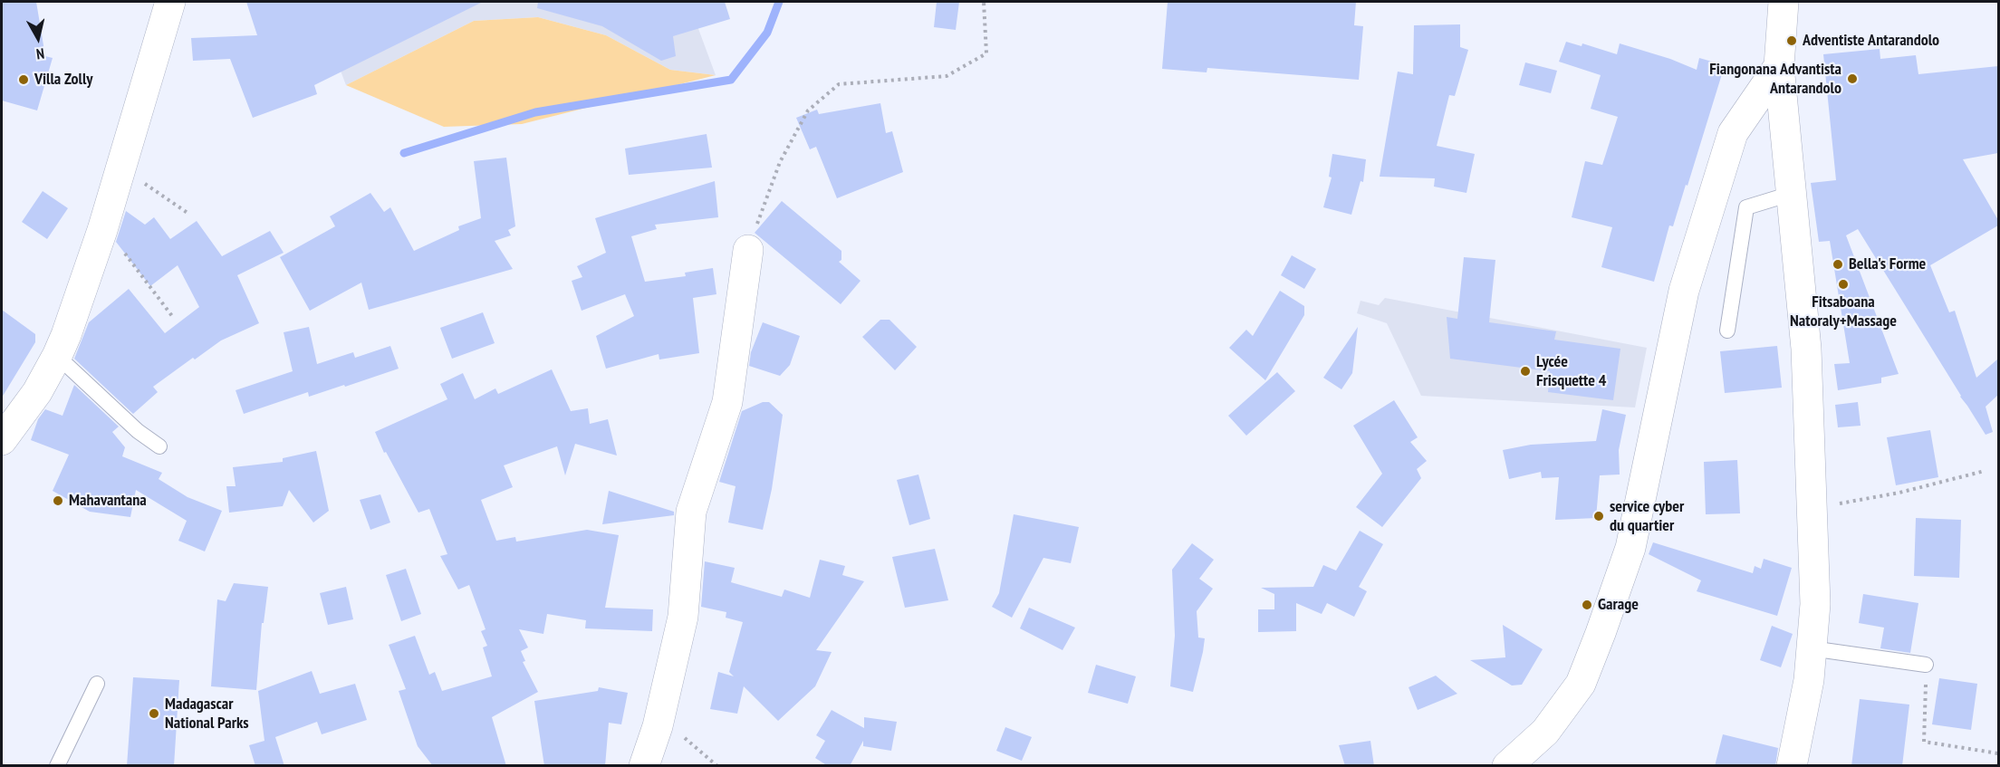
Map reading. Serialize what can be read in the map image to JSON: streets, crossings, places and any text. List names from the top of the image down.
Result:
{
  "places": [
    "Adventiste Antarandolo",
    "Fiangonana Advantista Antarandolo",
    "Villa Zolly",
    "Bella's Forme",
    "Fitsaboana Natoraly+Massage",
    "Lycée Frisquette 4",
    "Mahavantana",
    "service cyber du quartier",
    "Garage",
    "Madagascar National Parks"
  ],
  "north": "bottom"
}
